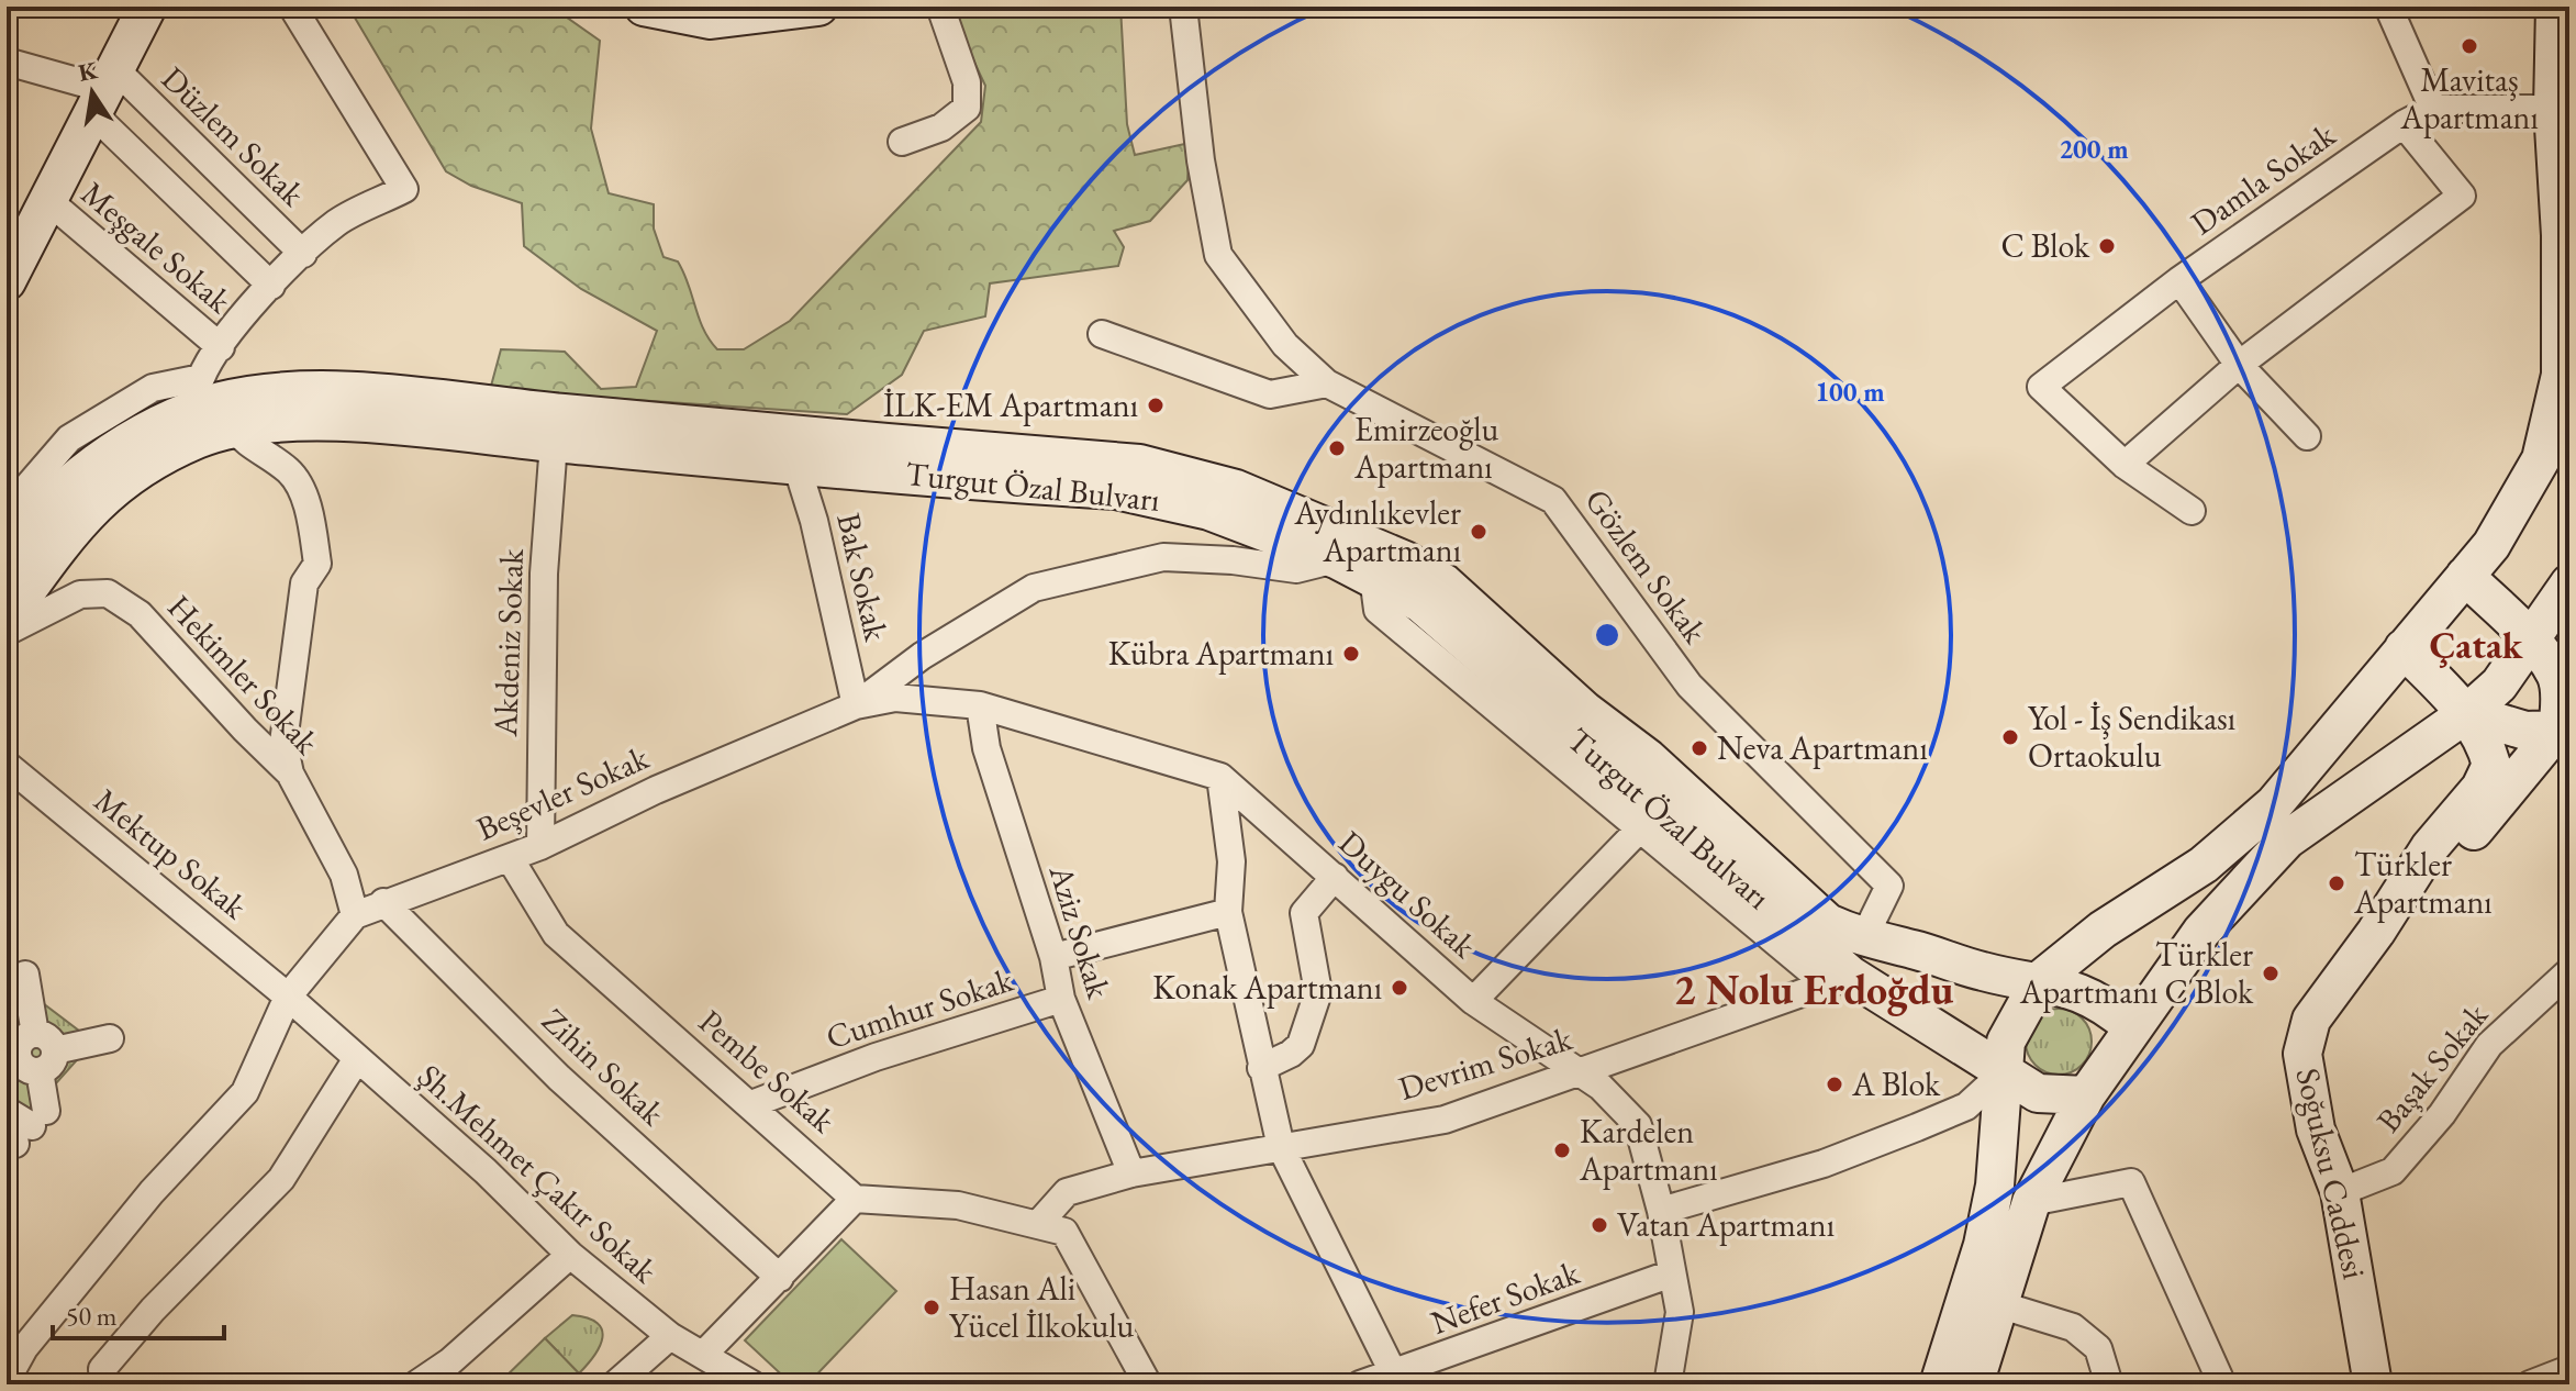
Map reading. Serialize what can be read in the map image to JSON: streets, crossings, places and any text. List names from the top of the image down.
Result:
{
  "streets": {
    "street": [
      "Düzlem Sokak",
      "Damla Sokak",
      "Meşgale Sokak",
      "Turgut Özal Bulvarı",
      "Gözlem Sokak",
      "Bak Sokak",
      "Akdeniz Sokak",
      "Hekimler Sokak",
      "Beşevler Sokak",
      "Mektup Sokak",
      "Duygu Sokak",
      "Aziz Sokak",
      "Cumhur Sokak",
      "Devrim Sokak",
      "Zihin Sokak",
      "Başak Sokak",
      "Pembe Sokak",
      "Şh.Mehmet Çakır Sokak",
      "Soğuksu Caddesi",
      "Nefer Sokak"
    ]
  },
  "crossings": [
    ["Turgut Özal Bulvarı", "Gözlem Sokak"],
    ["Turgut Özal Bulvarı", "Bak Sokak"],
    ["Turgut Özal Bulvarı", "Akdeniz Sokak"],
    ["Turgut Özal Bulvarı", "Beşevler Sokak"],
    ["Turgut Özal Bulvarı", "Devrim Sokak"],
    ["Bak Sokak", "Beşevler Sokak"],
    ["Bak Sokak", "Duygu Sokak"],
    ["Akdeniz Sokak", "Beşevler Sokak"],
    ["Hekimler Sokak", "Beşevler Sokak"],
    ["Beşevler Sokak", "Mektup Sokak"],
    ["Beşevler Sokak", "Duygu Sokak"],
    ["Beşevler Sokak", "Zihin Sokak"],
    ["Beşevler Sokak", "Pembe Sokak"],
    ["Beşevler Sokak", "Şh.Mehmet Çakır Sokak"],
    ["Mektup Sokak", "Şh.Mehmet Çakır Sokak"],
    ["Duygu Sokak", "Aziz Sokak"],
    ["Duygu Sokak", "Devrim Sokak"],
    ["Duygu Sokak", "Nefer Sokak"],
    ["Aziz Sokak", "Cumhur Sokak"],
    ["Aziz Sokak", "Devrim Sokak"],
    ["Cumhur Sokak", "Pembe Sokak"],
    ["Başak Sokak", "Soğuksu Caddesi"]
  ],
  "districts": ["Çatak", "2 Nolu Erdoğdu"],
  "places": [
    "Mavitaş Apartmanı",
    "C Blok",
    "İLK-EM Apartmanı",
    "Emirzeoğlu Apartmanı",
    "Aydınlıkevler Apartmanı",
    "Kübra Apartmanı",
    "Yol - İş Sendikası Ortaokulu",
    "Neva Apartmanı",
    "Türkler Apartmanı",
    "Türkler Apartmanı C Blok",
    "Konak Apartmanı",
    "A Blok",
    "Kardelen Apartmanı",
    "Vatan Apartmanı",
    "Hasan Ali Yücel İlkokulu"
  ],
  "scale_bar": "50 m",
  "north": "top",
  "rings": ["200 m", "100 m"]
}
